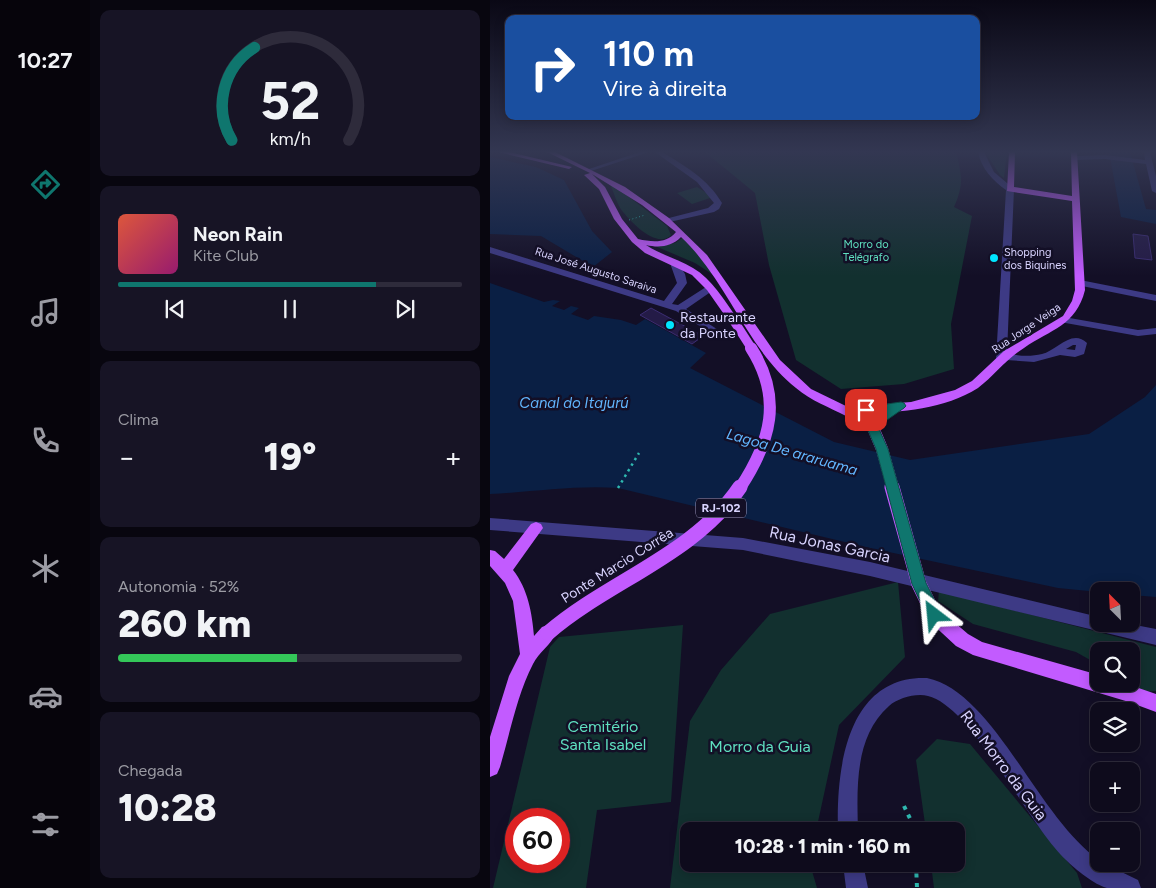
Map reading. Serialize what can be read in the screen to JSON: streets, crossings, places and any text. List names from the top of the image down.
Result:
{
  "streets": {
    "main road": ["Rua Jorge Veiga", "RJ-102", "Ponte Marcio Corrêa"],
    "street": ["Rua José Augusto Saraiva", "Rua Jonas Garcia", "Rua Morro da Guia"]
  },
  "crossings": [
    ["RJ-102", "Ponte Marcio Corrêa"]
  ],
  "water": ["Canal do Itajurú", "Lagoa De araruama"],
  "parks": ["Morro do Telégrafo", "Cemitério Santa Isabel", "Morro da Guia"],
  "places": ["Shopping dos Biquines", "Restaurante da Ponte"],
  "north": "top left",
  "page": {
    "tabs": "10:27",
    "turn": ["110 m", "Vire à direita"],
    "song": ["Neon Rain", "Kite Club"],
    "tile": [
      "Clima",
      ["Autonomia · 52%", "260 km"],
      ["Chegada", "10:28"]
    ],
    "heat": ["−", "19°", "+"],
    "map_buttons": ["+", "−"],
    "limit": "60",
    "trip": "10:28 · 1 min · 160 m",
    "gauge": ["52", "km/h"]
  }
}
